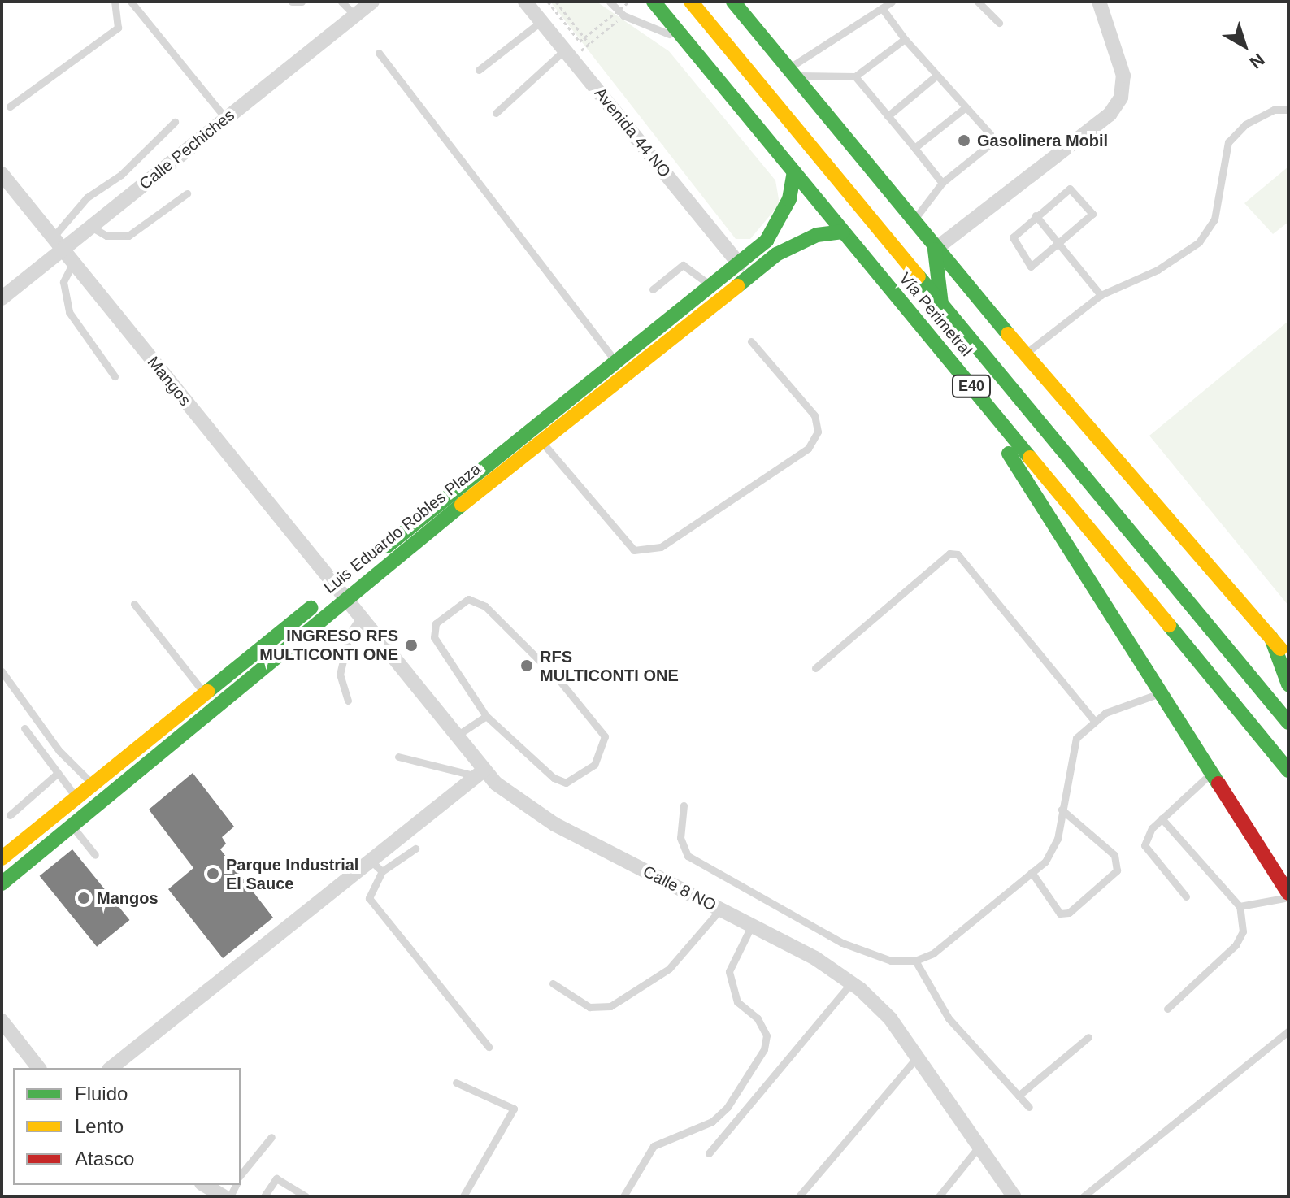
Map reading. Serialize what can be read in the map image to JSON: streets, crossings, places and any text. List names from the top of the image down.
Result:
{
  "streets": {
    "main road": ["Vía Perimetral", "E40", "Luis Eduardo Robles Plaza"],
    "street": [
      "Avenida 44 NO",
      "Calle Pechiches",
      "Mangos",
      "Calle 8 NO"
    ]
  },
  "crossings": [
    ["Avenida 44 NO", "Luis Eduardo Robles Plaza"],
    ["Calle Pechiches", "Mangos"],
    ["Vía Perimetral", "Luis Eduardo Robles Plaza"],
    ["Mangos", "Luis Eduardo Robles Plaza"],
    ["Mangos", "Calle 8 NO"],
    ["Luis Eduardo Robles Plaza", "Calle 8 NO"]
  ],
  "places": [
    "Gasolinera Mobil",
    "INGRESO RFS MULTICONTI ONE",
    "RFS MULTICONTI ONE",
    "Parque Industrial El Sauce",
    "Mangos"
  ],
  "legend": ["Fluido", "Lento", "Atasco"],
  "north": "bottom right"
}
